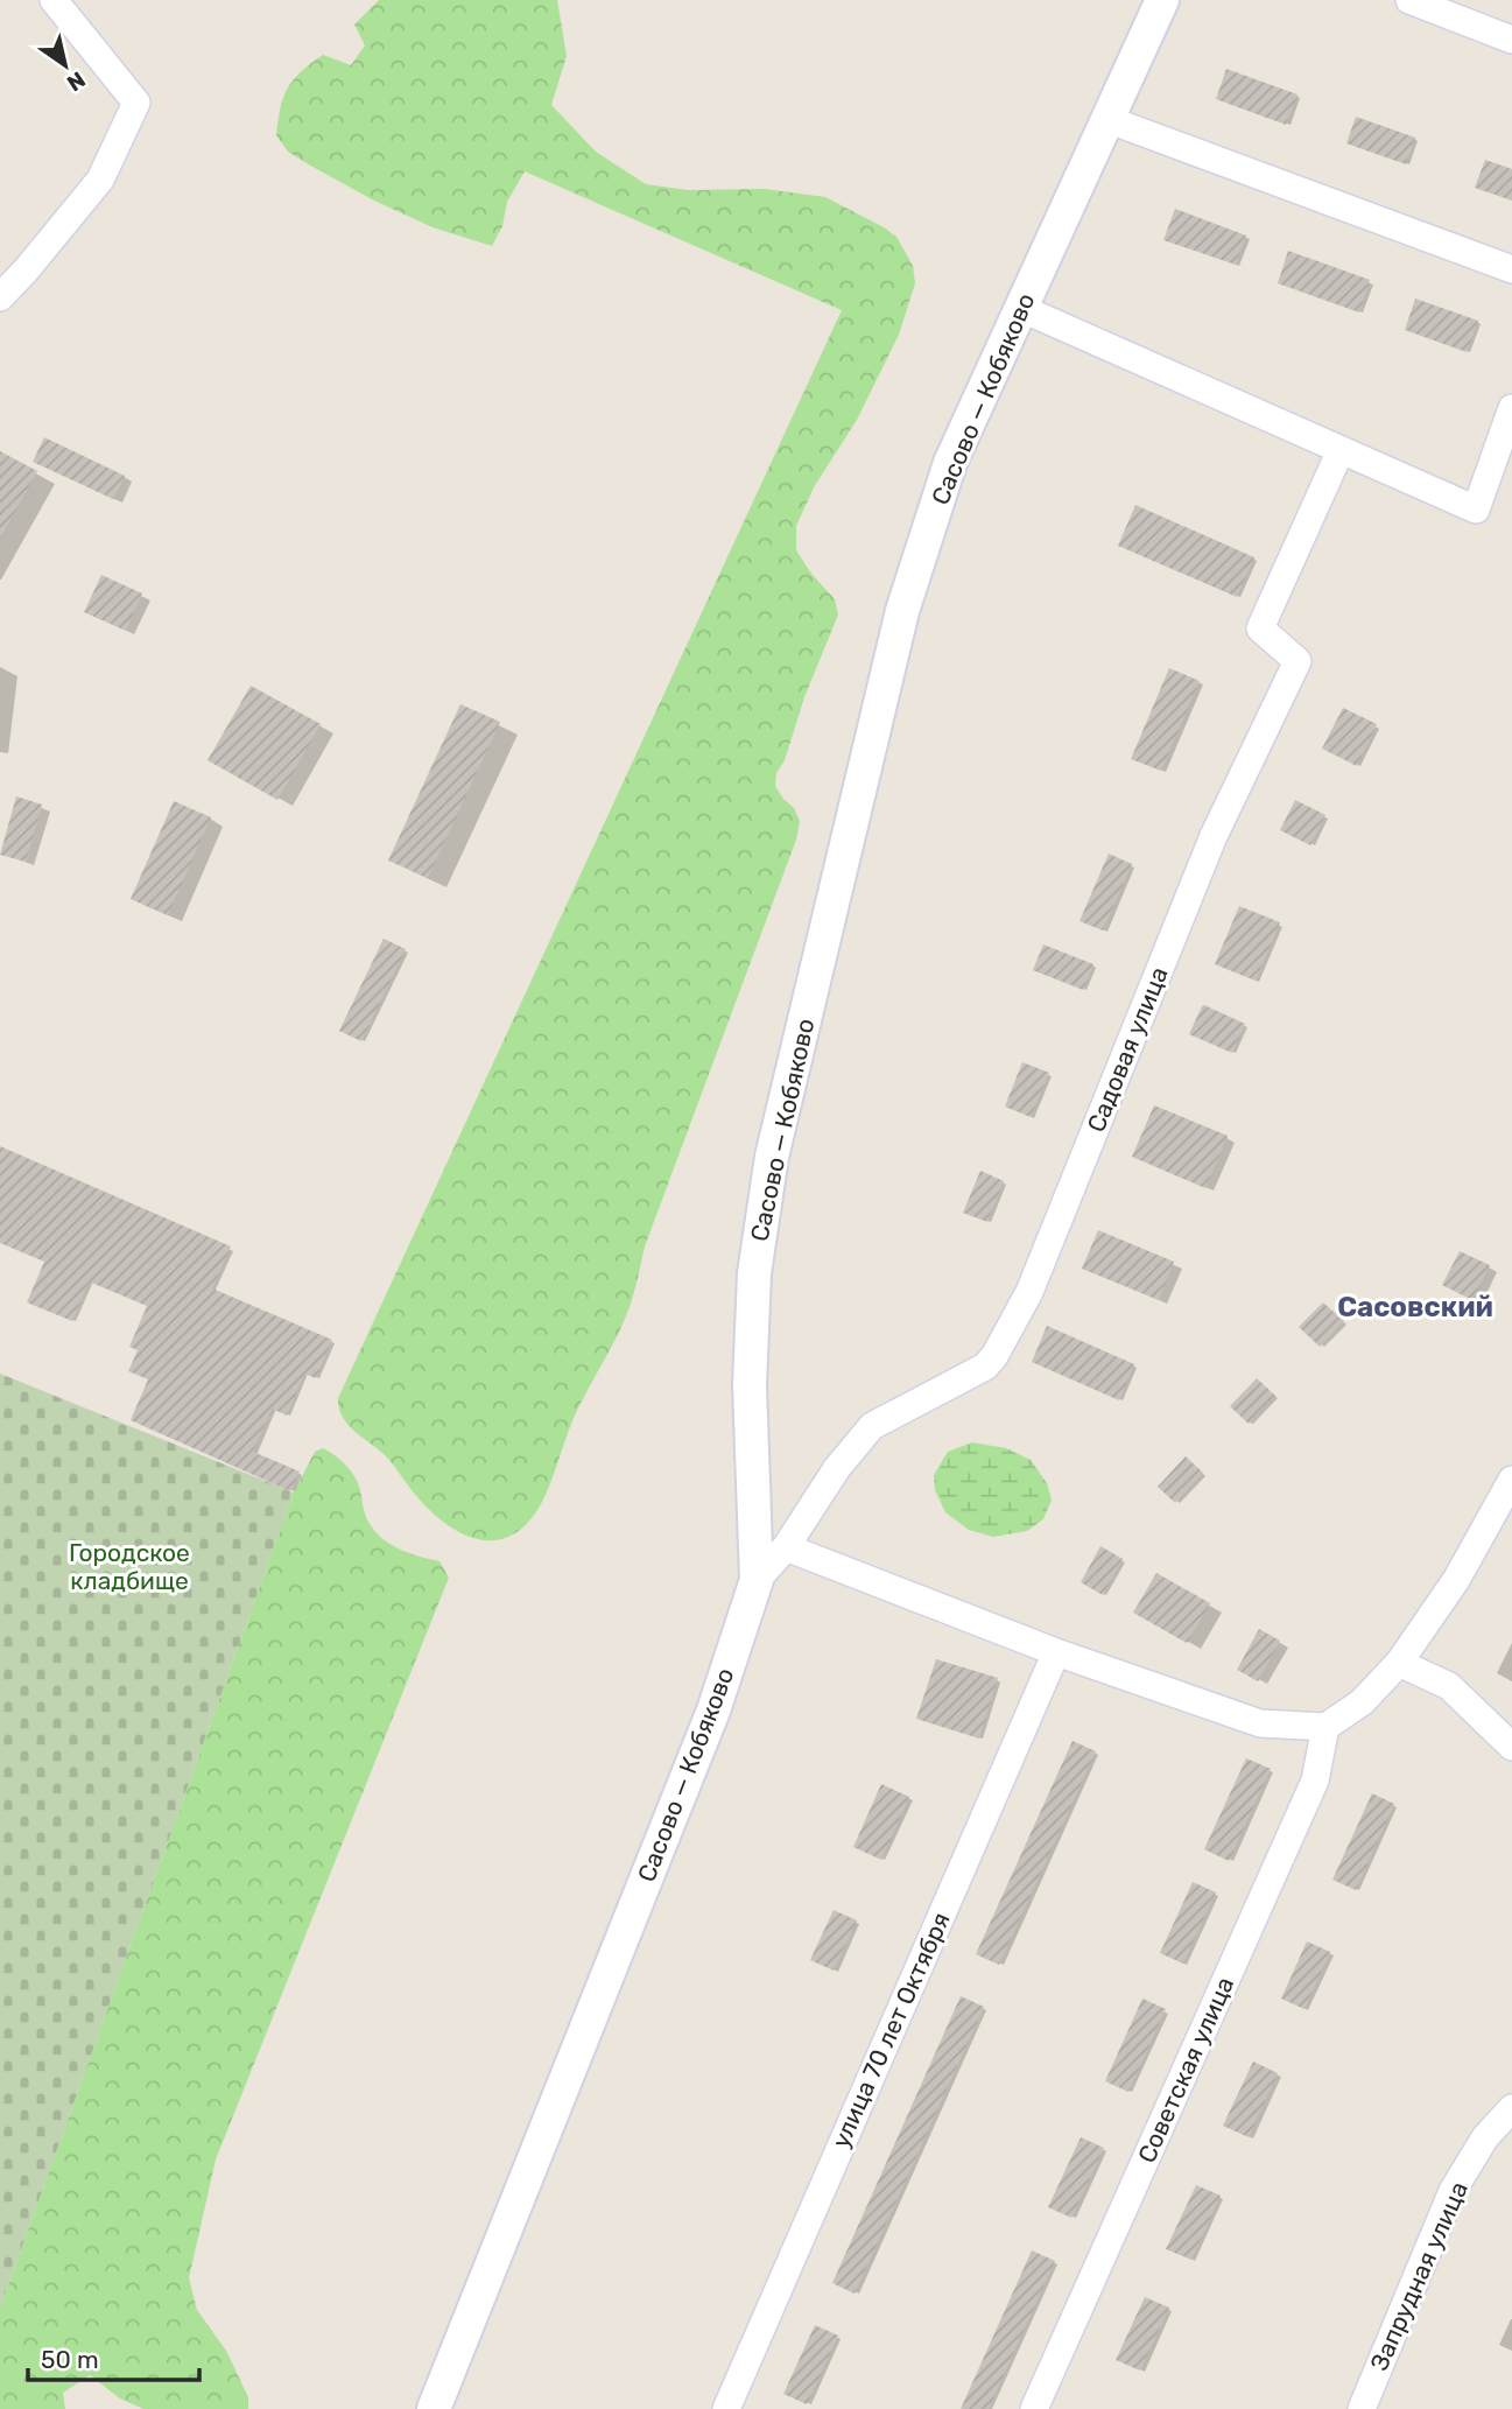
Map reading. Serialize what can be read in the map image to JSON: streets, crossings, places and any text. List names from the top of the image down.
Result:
{
  "streets": {
    "street": [
      "Сасово — Кобяково",
      "Садовая улица",
      "улица 70 лет Октября",
      "Советская улица",
      "Запрудная улица"
    ]
  },
  "crossings": [
    ["Сасово — Кобяково", "Садовая улица"]
  ],
  "districts": ["Сасовский"],
  "parks": ["Городское кладбище"],
  "scale_bar": "50 m",
  "north": "bottom right"
}
